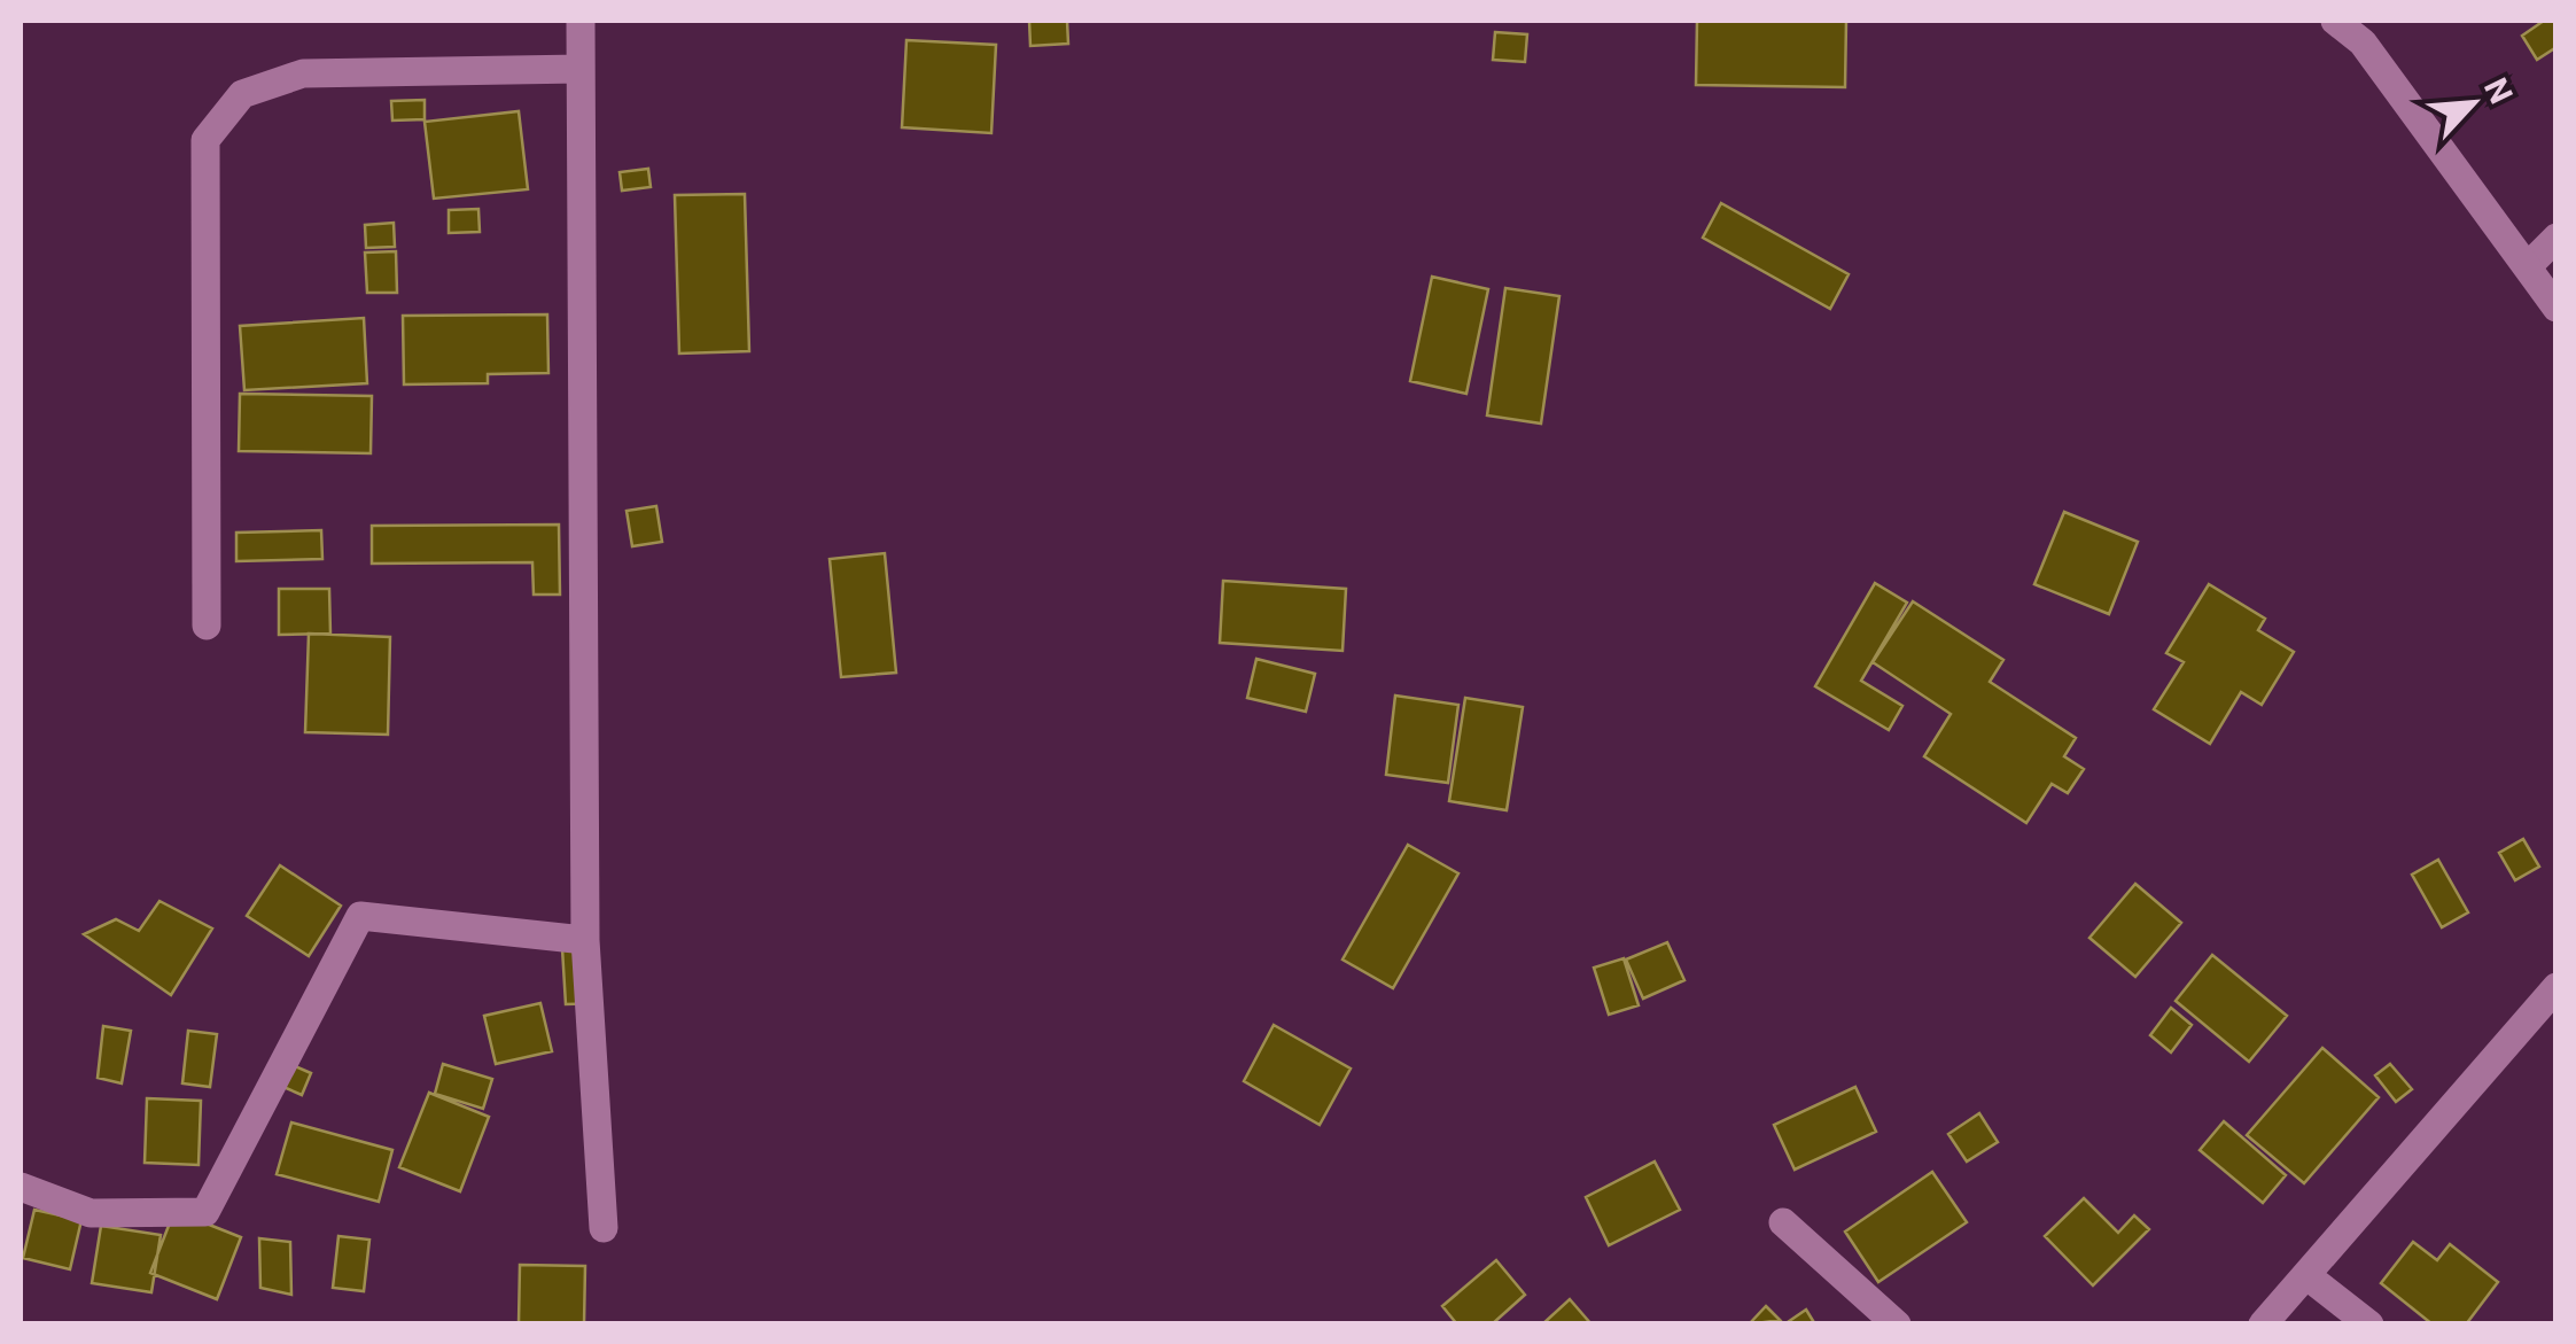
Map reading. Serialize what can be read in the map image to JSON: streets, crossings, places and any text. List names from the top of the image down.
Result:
{
  "north": "top right"
}
